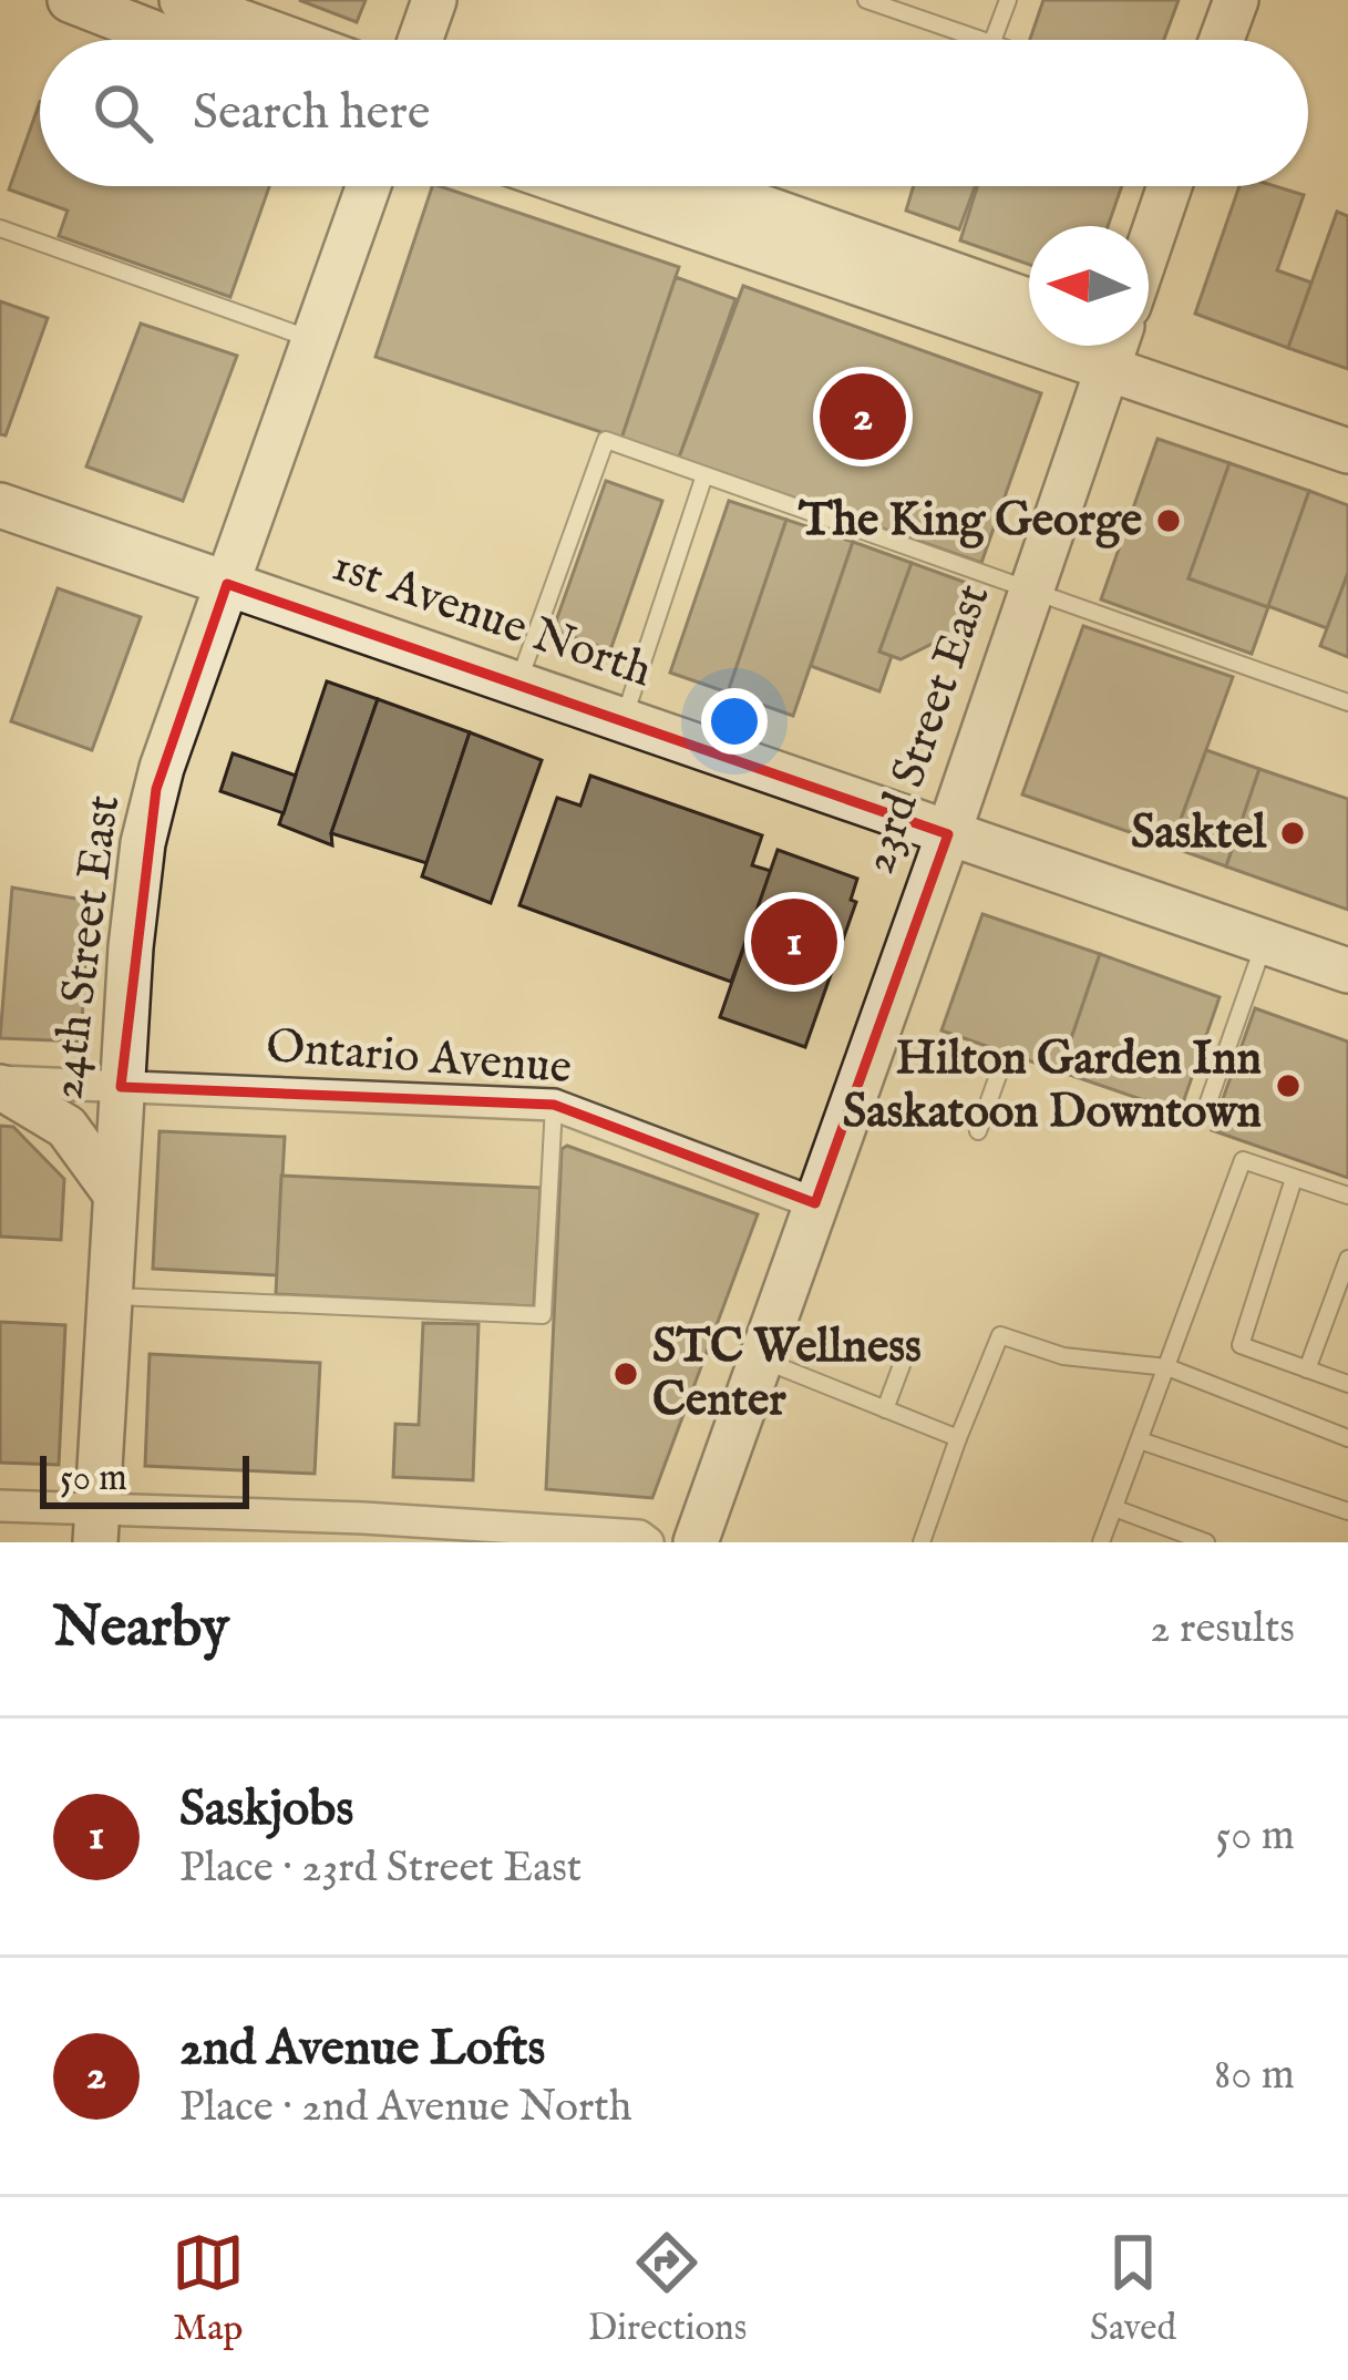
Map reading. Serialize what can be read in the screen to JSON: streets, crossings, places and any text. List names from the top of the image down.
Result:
{
  "streets": {
    "street": [
      "1st Avenue North",
      "23rd Street East",
      "24th Street East",
      "Ontario Avenue"
    ]
  },
  "crossings": [
    ["1st Avenue North", "23rd Street East"],
    ["1st Avenue North", "24th Street East"],
    ["23rd Street East", "Ontario Avenue"],
    ["24th Street East", "Ontario Avenue"]
  ],
  "places": [
    "The King George",
    "Sasktel",
    "Hilton Garden Inn Saskatoon Downtown",
    "STC Wellness Center"
  ],
  "scale_bar": "50 m",
  "north": "left",
  "page": {
    "search": "Search here",
    "pins": ["2", "1"],
    "scale": "50 m",
    "heading": ["Nearby", "2 results"],
    "list": [
      {
        "mark": "1",
        "name": "Saskjobs",
        "note": "Place · 23rd Street East",
        "value": "50 m"
      },
      {
        "mark": "2",
        "name": "2nd Avenue Lofts",
        "note": "Place · 2nd Avenue North",
        "value": "80 m"
      }
    ],
    "nav": ["Map", "Directions", "Saved"]
  }
}
